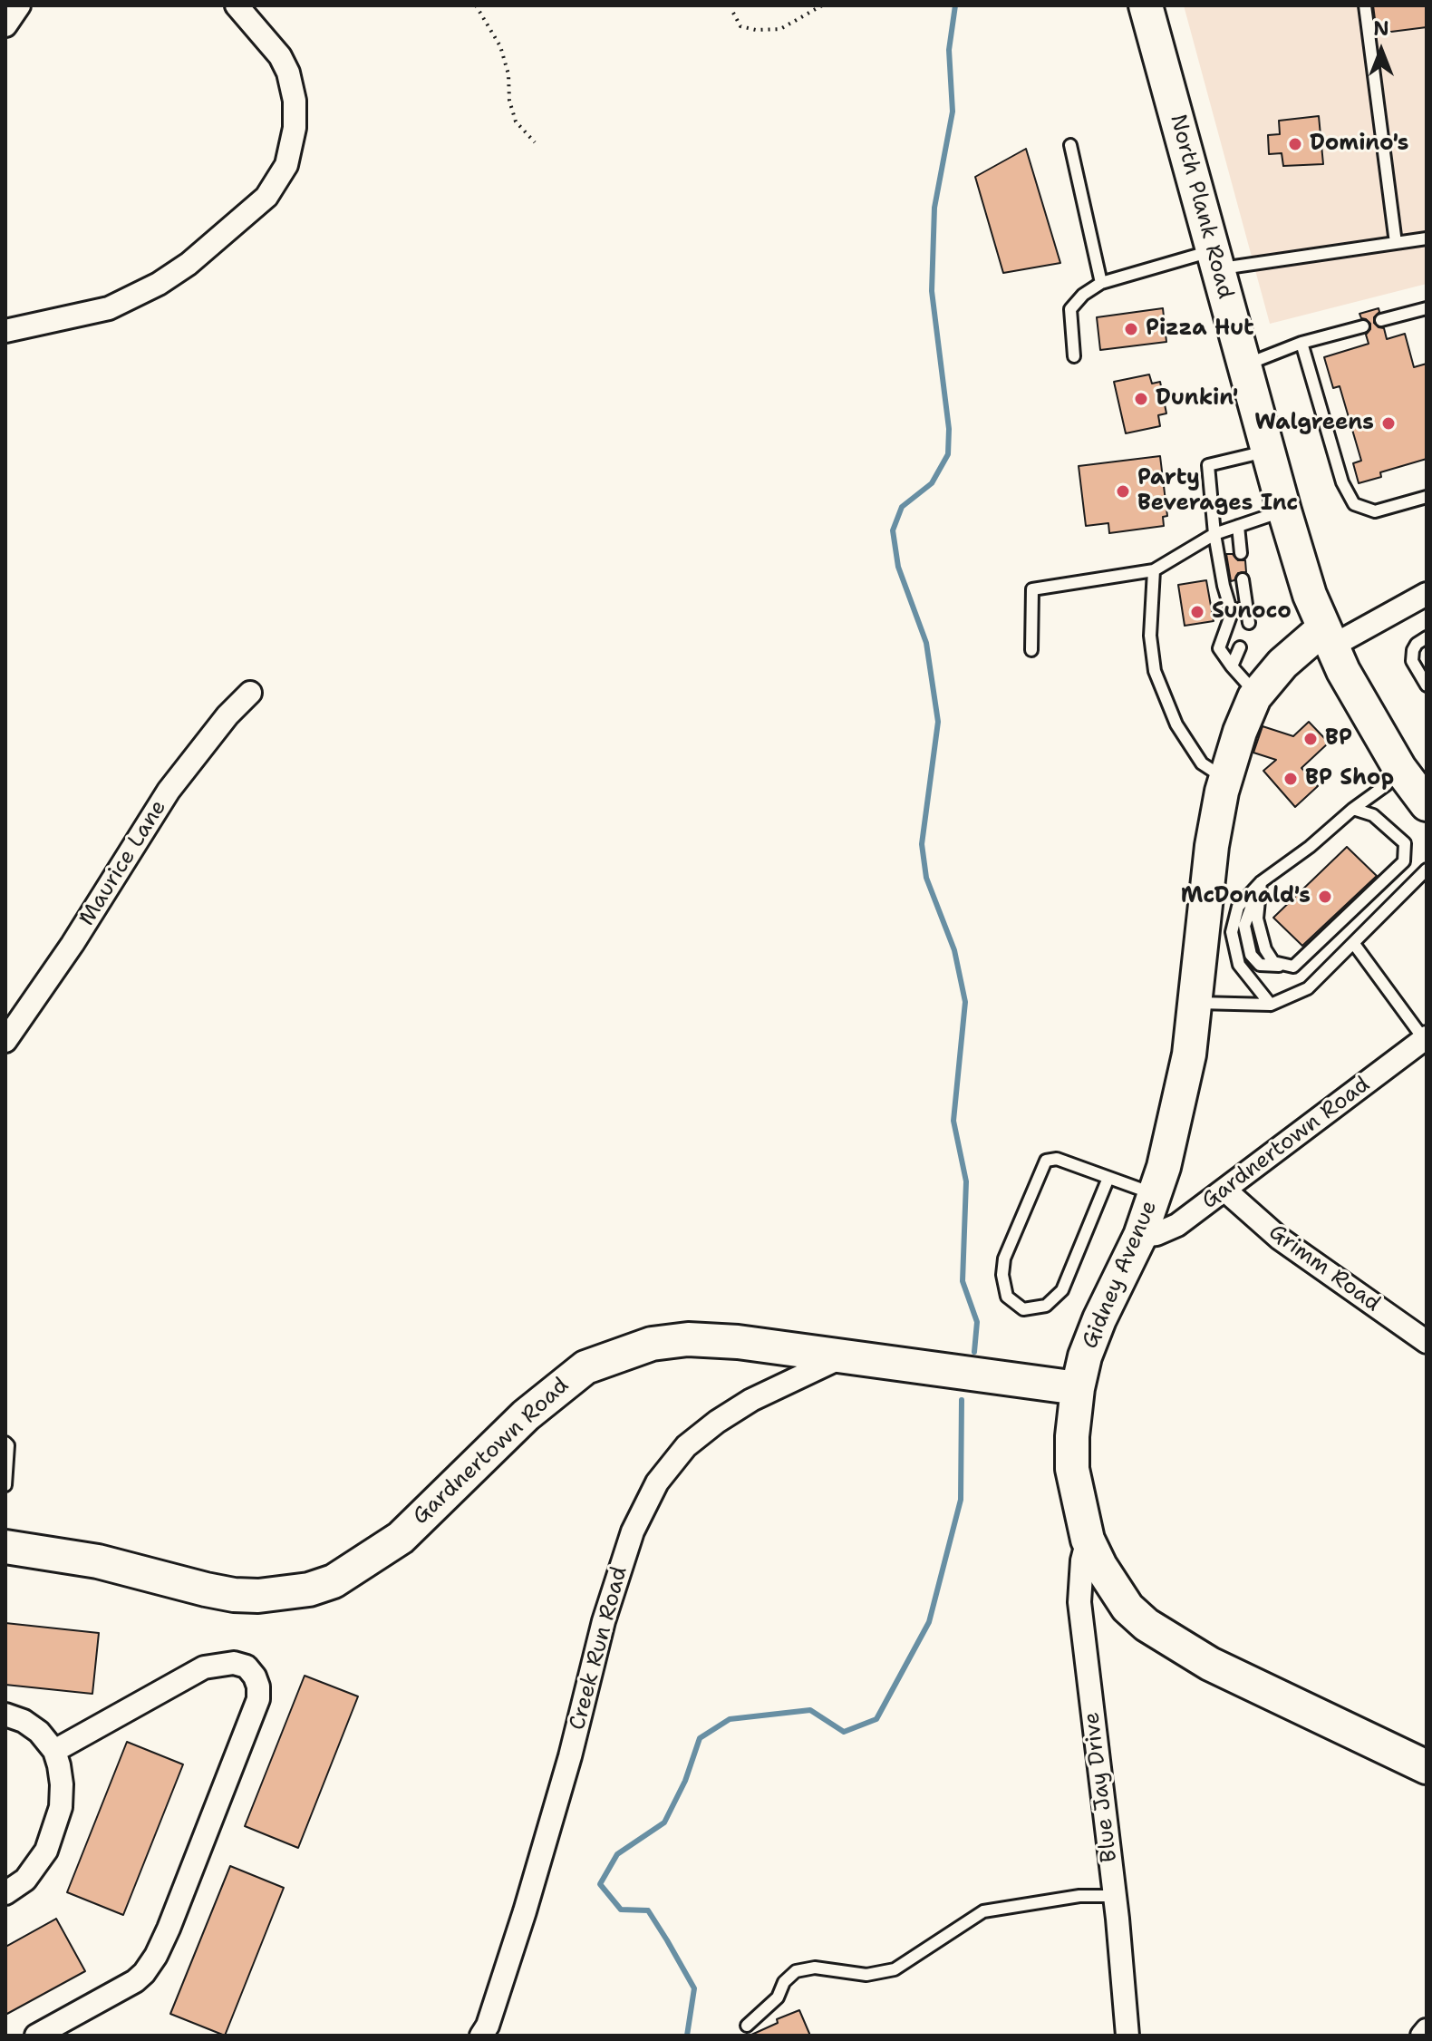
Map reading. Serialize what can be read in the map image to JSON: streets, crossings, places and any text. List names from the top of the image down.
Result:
{
  "streets": {
    "street": [
      "North Plank Road",
      "Maurice Lane",
      "Gardnertown Road",
      "Grimm Road",
      "Gidney Avenue",
      "Creek Run Road",
      "Blue Jay Drive"
    ]
  },
  "crossings": [
    ["North Plank Road", "Gidney Avenue"],
    ["Gardnertown Road", "Grimm Road"],
    ["Gardnertown Road", "Gidney Avenue"],
    ["Gardnertown Road", "Creek Run Road"],
    ["Gidney Avenue", "Blue Jay Drive"]
  ],
  "places": [
    "Domino's",
    "Pizza Hut",
    "Dunkin'",
    "Walgreens",
    "Party Beverages Inc",
    "Sunoco",
    "BP",
    "BP Shop",
    "McDonald's"
  ],
  "north": "top"
}
